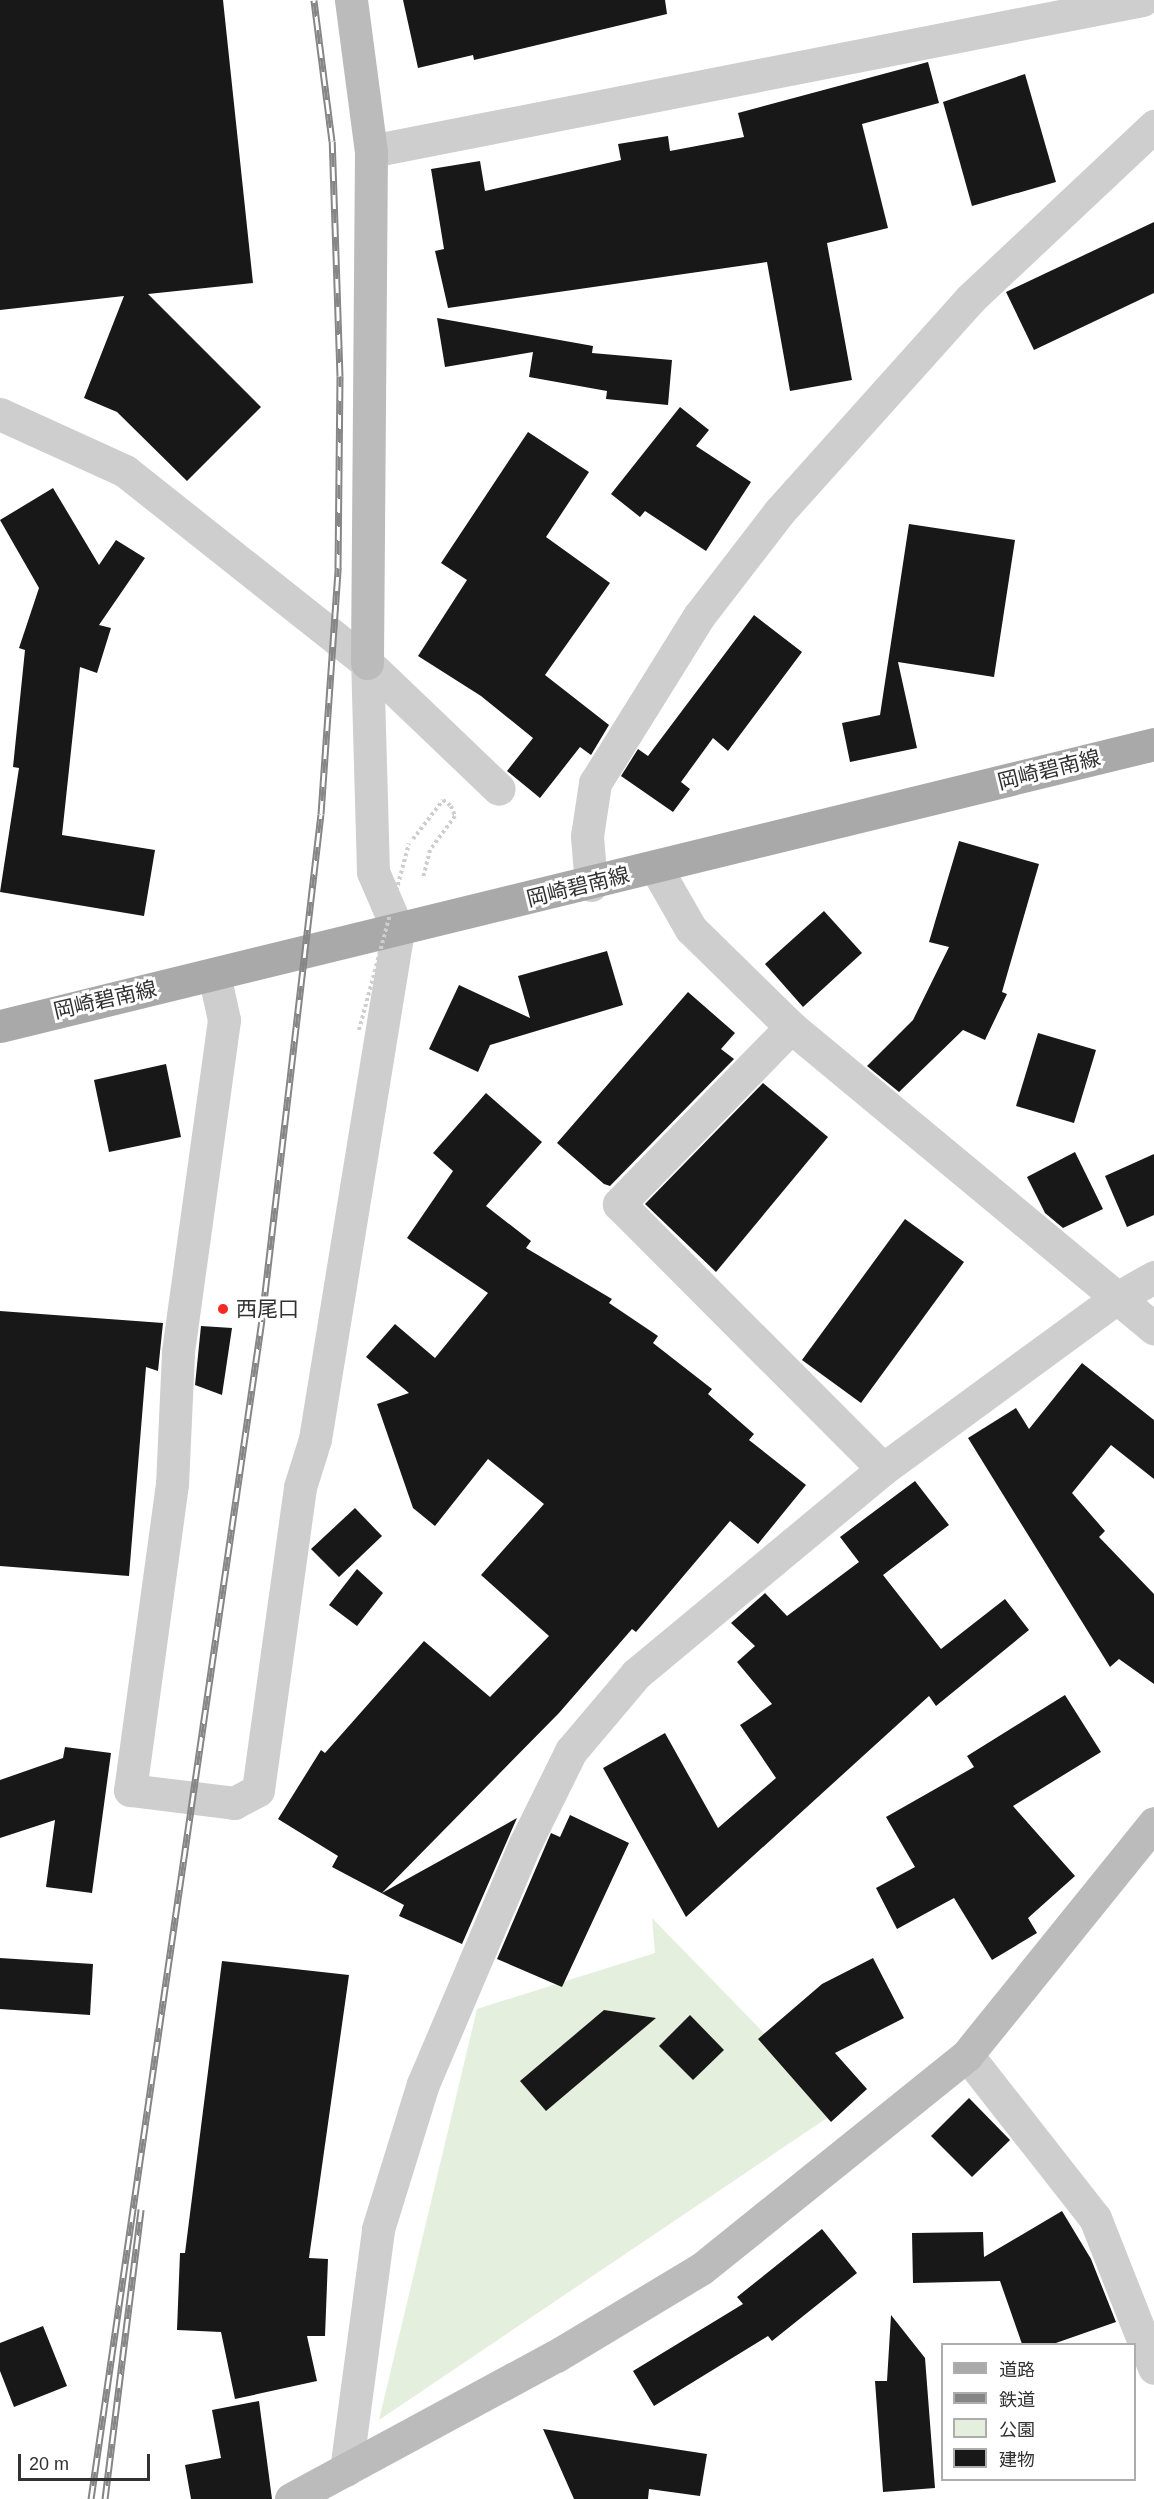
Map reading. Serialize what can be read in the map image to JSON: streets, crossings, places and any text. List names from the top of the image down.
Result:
{
  "streets": {
    "main road": ["岡崎碧南線"]
  },
  "places": ["西尾口"],
  "legend": [
    "道路",
    "鉄道",
    "公園",
    "建物"
  ],
  "scale_bar": "20 m"
}
